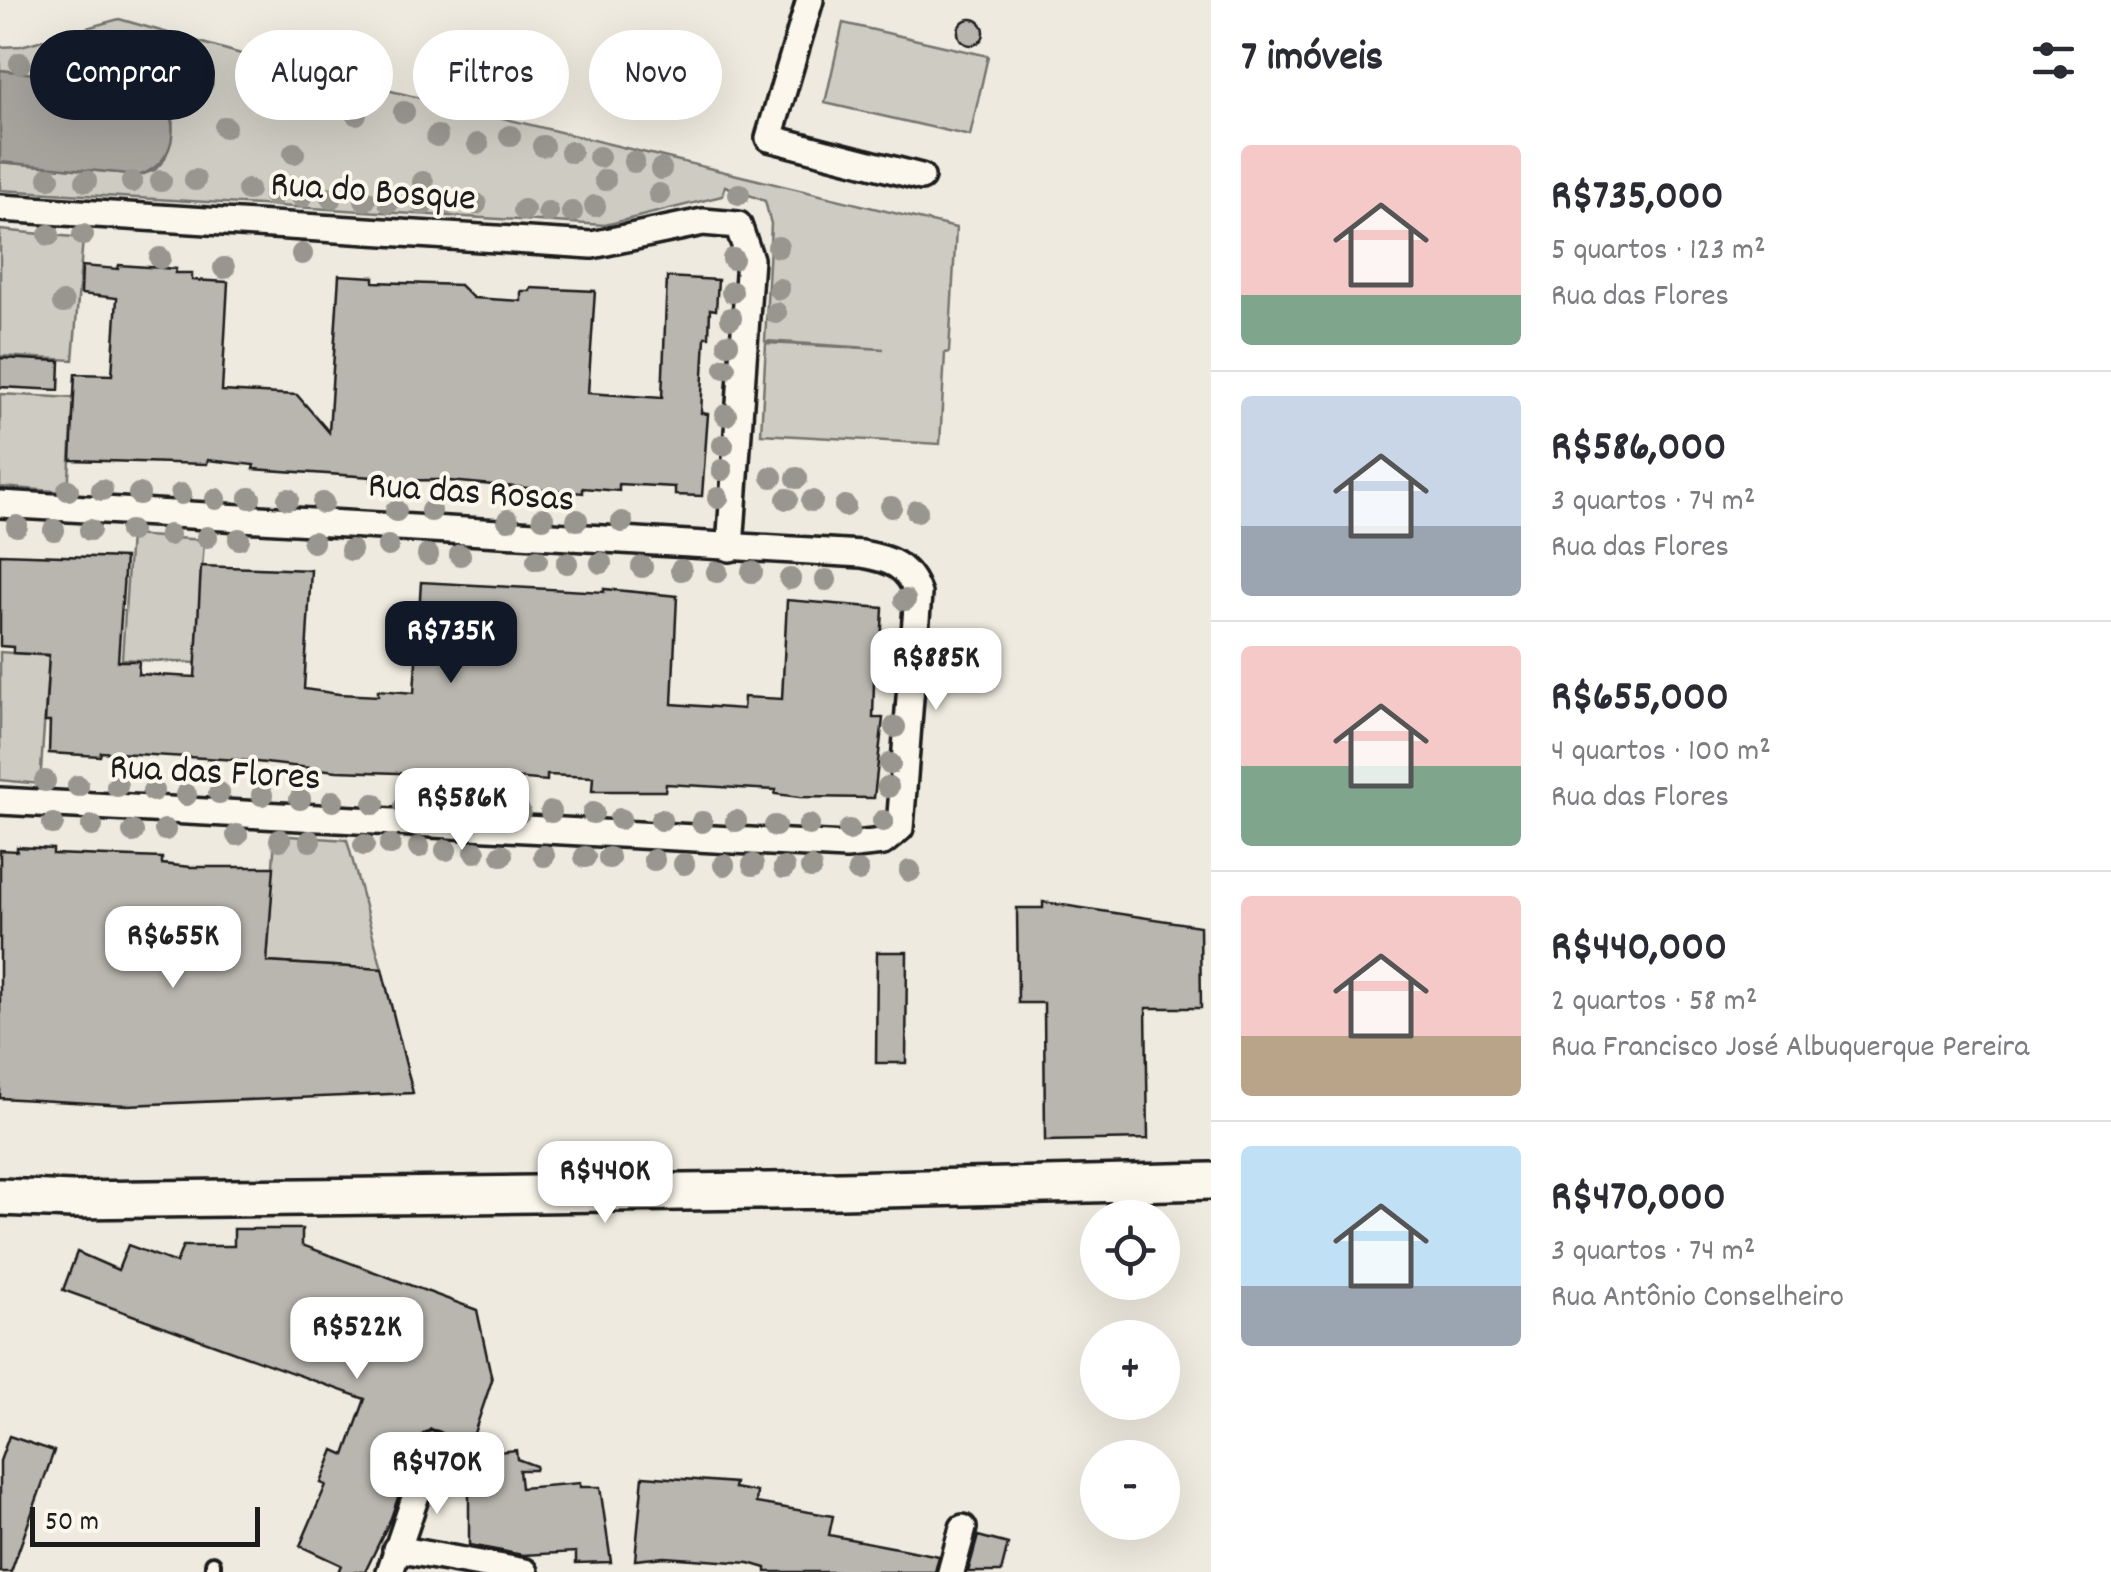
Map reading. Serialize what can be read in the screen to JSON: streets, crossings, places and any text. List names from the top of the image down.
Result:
{
  "streets": {
    "street": ["Rua do Bosque", "Rua das Rosas", "Rua das Flores"]
  },
  "crossings": [
    ["Rua do Bosque", "Rua das Rosas"],
    ["Rua das Rosas", "Rua das Flores"]
  ],
  "scale_bar": "50 m",
  "page": {
    "heading": "7 imóveis",
    "chip": [
      "Comprar",
      "Alugar",
      "Filtros",
      "Novo"
    ],
    "list": [
      {
        "name": "R$735,000",
        "note": "5 quartos · 123 m² · Rua das Flores"
      },
      {
        "name": "R$586,000",
        "note": "3 quartos · 74 m² · Rua das Flores"
      },
      {
        "name": "R$655,000",
        "note": "4 quartos · 100 m² · Rua das Flores"
      },
      {
        "name": "R$440,000",
        "note": "2 quartos · 58 m² · Rua Francisco José Albuquerque Pereira"
      },
      {
        "name": "R$470,000",
        "note": "3 quartos · 74 m² · Rua Antônio Conselheiro"
      }
    ],
    "price": [
      "R$735K",
      "R$885K",
      "R$586K",
      "R$655K",
      "R$440K",
      "R$522K",
      "R$470K"
    ],
    "map_buttons": ["+", "−"],
    "scale": "50 m"
  }
}
